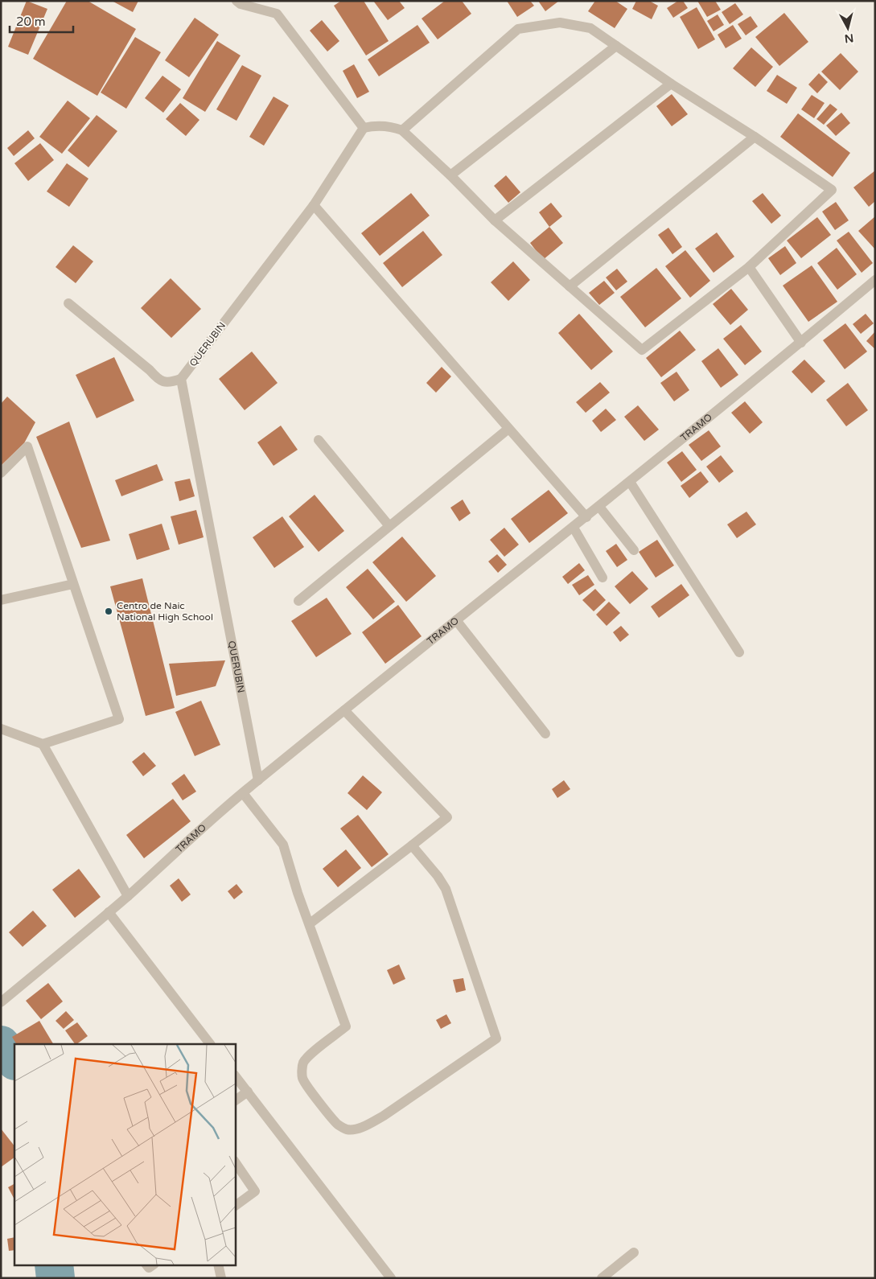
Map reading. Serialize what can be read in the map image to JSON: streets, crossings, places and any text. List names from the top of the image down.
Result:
{
  "streets": {
    "street": ["QUERUBIN", "TRAMO"]
  },
  "crossings": [
    ["QUERUBIN", "TRAMO"]
  ],
  "places": ["Centro de Naic National High School"],
  "scale_bar": "20 m",
  "north": "bottom"
}
